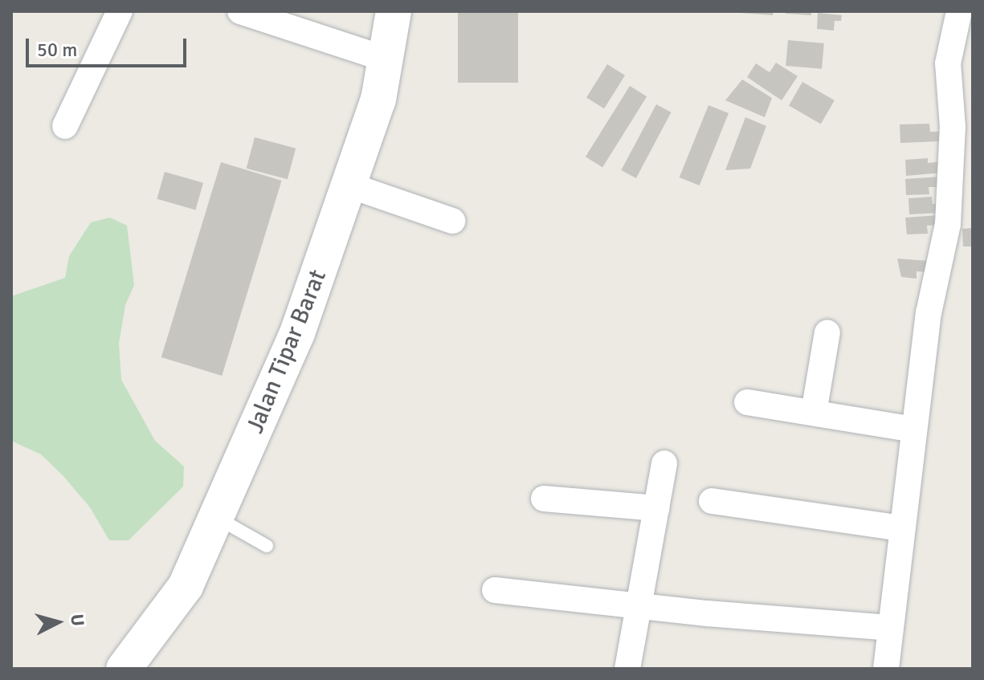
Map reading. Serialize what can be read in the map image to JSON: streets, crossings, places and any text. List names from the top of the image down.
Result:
{
  "streets": {
    "street": ["Jalan Tipar Barat"]
  },
  "scale_bar": "50 m",
  "north": "right"
}
